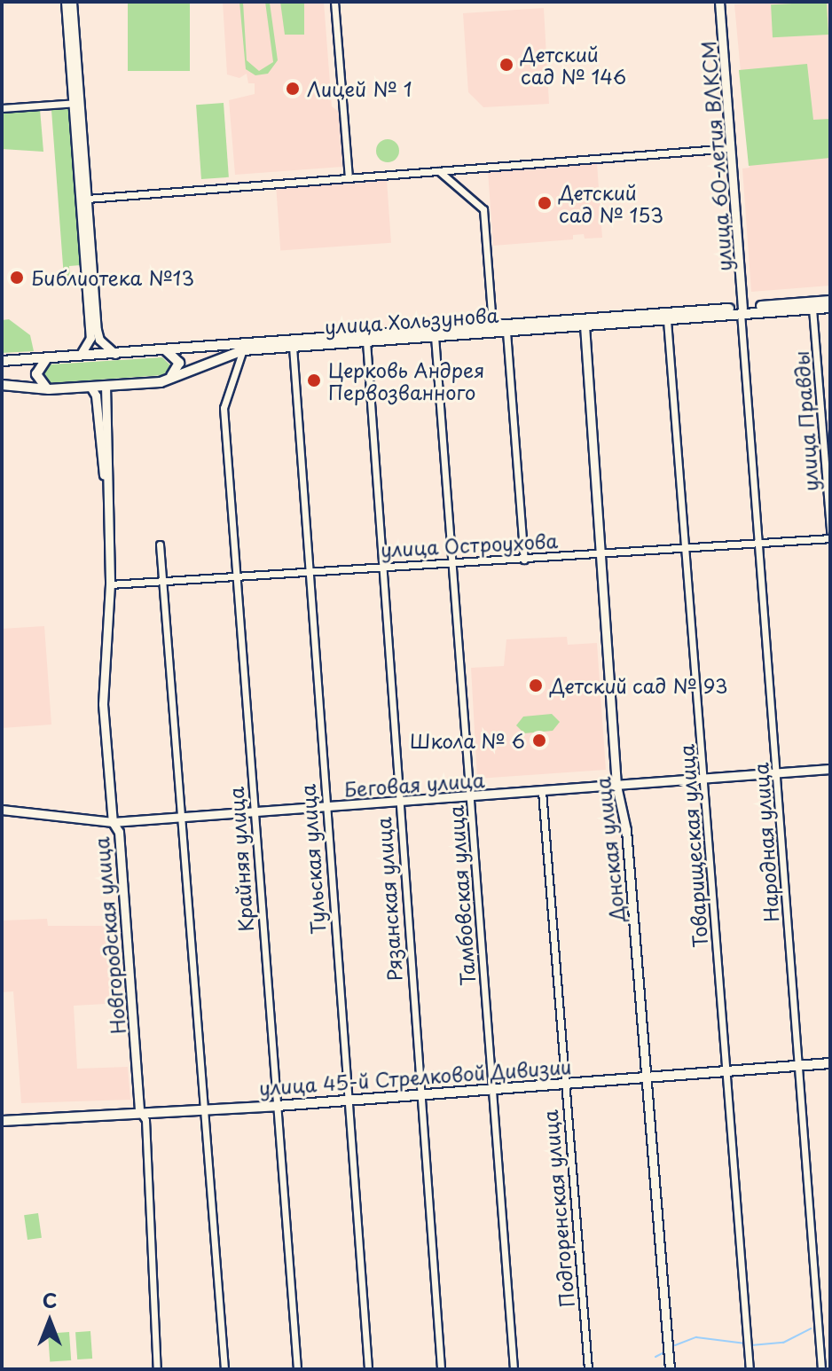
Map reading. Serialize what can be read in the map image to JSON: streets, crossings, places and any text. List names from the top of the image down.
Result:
{
  "streets": {
    "main road": ["улица Хользунова", "улица 45-й Стрелковой Дивизии"],
    "street": [
      "улица 60-летия ВЛКСМ",
      "улица Правды",
      "улица Остроухова",
      "Беговая улица",
      "Народная улица",
      "Товарищеская улица",
      "Донская улица",
      "Крайняя улица",
      "Тульская улица",
      "Тамбовская улица",
      "Рязанская улица",
      "Новгородская улица",
      "Подгоренская улица"
    ]
  },
  "crossings": [
    ["улица 60-летия ВЛКСМ", "улица Хользунова"],
    ["улица 60-летия ВЛКСМ", "Народная улица"],
    ["улица Хользунова", "улица Правды"],
    ["улица Хользунова", "Народная улица"],
    ["улица Хользунова", "Товарищеская улица"],
    ["улица Хользунова", "Донская улица"],
    ["улица Хользунова", "Крайняя улица"],
    ["улица Хользунова", "Тульская улица"],
    ["улица Хользунова", "Тамбовская улица"],
    ["улица Хользунова", "Рязанская улица"],
    ["улица Хользунова", "Новгородская улица"],
    ["улица Остроухова", "Народная улица"],
    ["улица Остроухова", "Товарищеская улица"],
    ["улица Остроухова", "Донская улица"],
    ["улица Остроухова", "Крайняя улица"],
    ["улица Остроухова", "Тульская улица"],
    ["улица Остроухова", "Тамбовская улица"],
    ["улица Остроухова", "Рязанская улица"],
    ["улица Остроухова", "Новгородская улица"],
    ["Беговая улица", "Народная улица"],
    ["Беговая улица", "Товарищеская улица"],
    ["Беговая улица", "Донская улица"],
    ["Беговая улица", "Крайняя улица"],
    ["Беговая улица", "Тульская улица"],
    ["Беговая улица", "Тамбовская улица"],
    ["Беговая улица", "Рязанская улица"],
    ["Беговая улица", "Новгородская улица"],
    ["Беговая улица", "Подгоренская улица"],
    ["Народная улица", "улица 45-й Стрелковой Дивизии"],
    ["Товарищеская улица", "улица 45-й Стрелковой Дивизии"],
    ["Донская улица", "улица 45-й Стрелковой Дивизии"],
    ["Крайняя улица", "улица 45-й Стрелковой Дивизии"],
    ["Тульская улица", "улица 45-й Стрелковой Дивизии"],
    ["Тамбовская улица", "улица 45-й Стрелковой Дивизии"],
    ["Рязанская улица", "улица 45-й Стрелковой Дивизии"],
    ["Новгородская улица", "улица 45-й Стрелковой Дивизии"],
    ["улица 45-й Стрелковой Дивизии", "Подгоренская улица"]
  ],
  "places": [
    "Детский сад № 146",
    "Лицей № 1",
    "Детский сад № 153",
    "Библиотека №13",
    "Церковь Андрея Первозванного",
    "Детский сад № 93",
    "Школа № 6"
  ],
  "north": "top"
}
